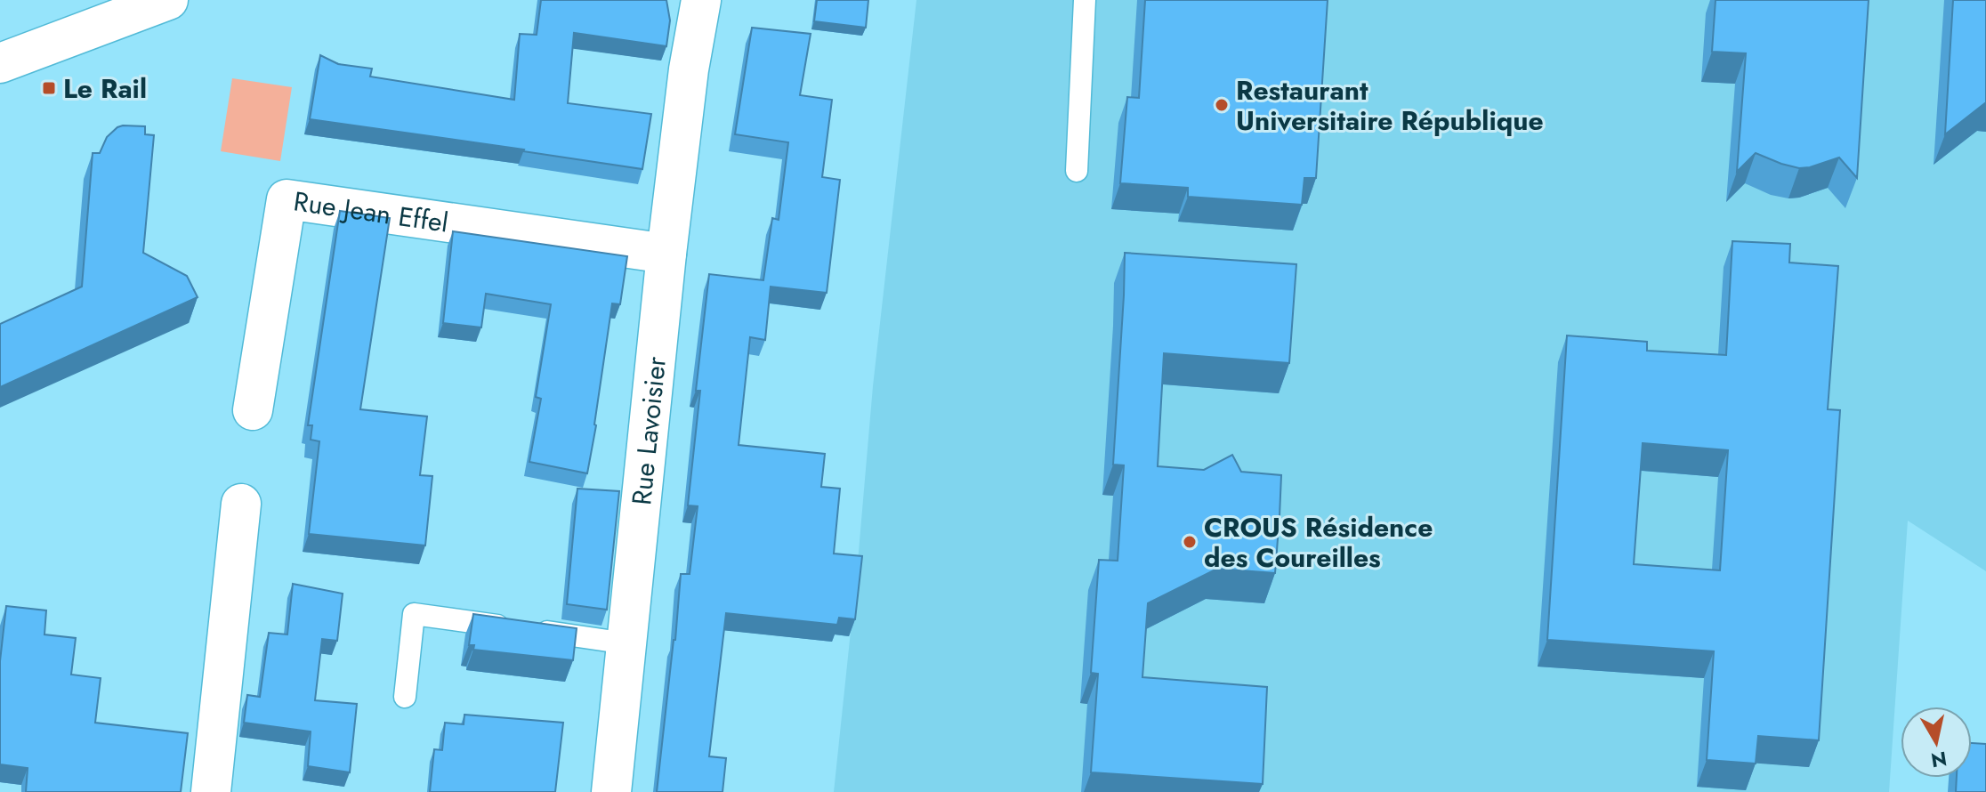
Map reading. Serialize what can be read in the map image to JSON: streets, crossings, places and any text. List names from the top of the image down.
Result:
{
  "streets": {
    "street": ["Rue Jean Effel", "Rue Lavoisier"]
  },
  "crossings": [
    ["Rue Jean Effel", "Rue Lavoisier"]
  ],
  "places": {
    "transit": ["Le Rail"],
    "other": ["Restaurant Universitaire République", "CROUS Résidence des Coureilles"]
  },
  "north": "bottom"
}
